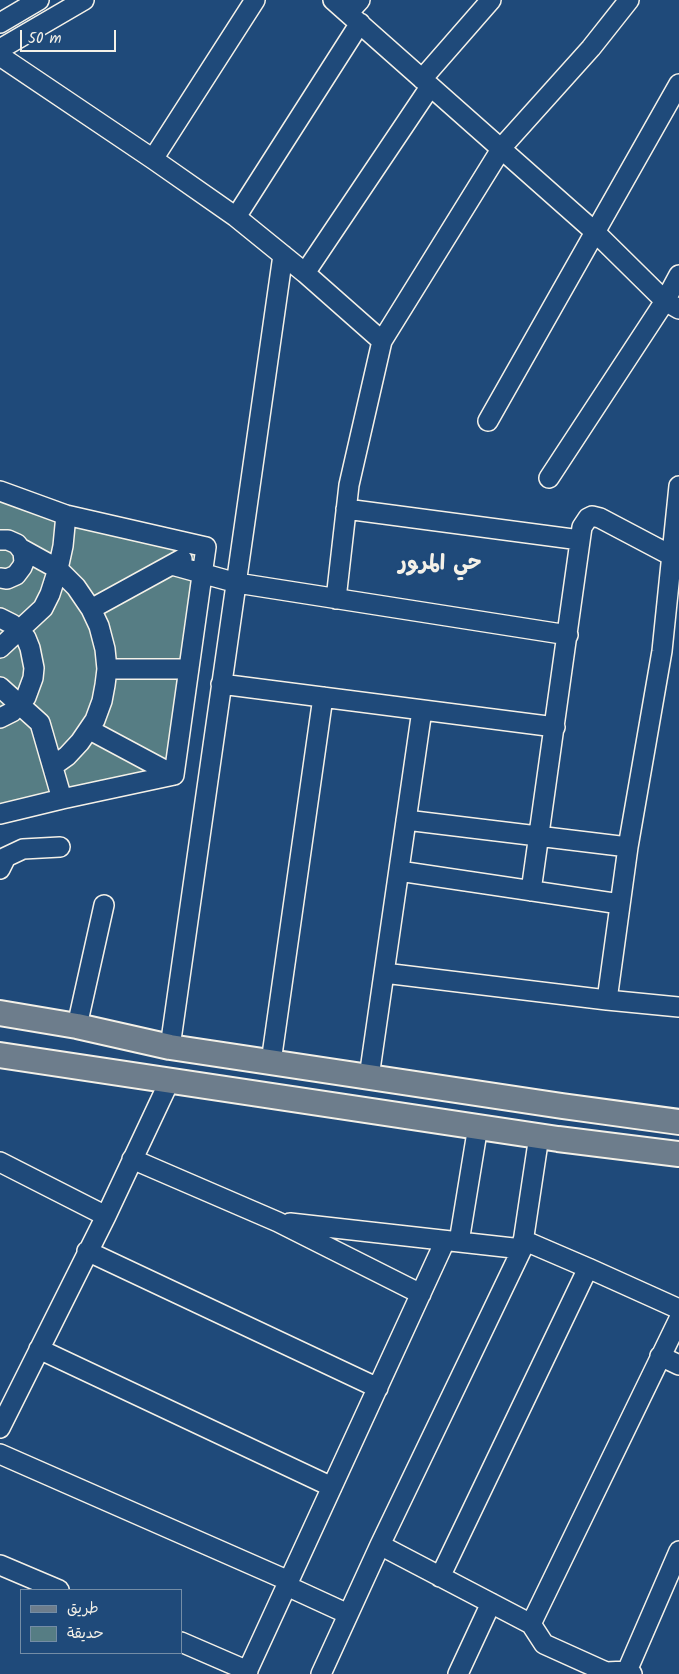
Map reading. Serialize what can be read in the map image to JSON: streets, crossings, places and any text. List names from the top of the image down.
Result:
{
  "districts": ["حي المرور"],
  "legend": ["طريق", "حديقة"],
  "scale_bar": "50 m"
}
